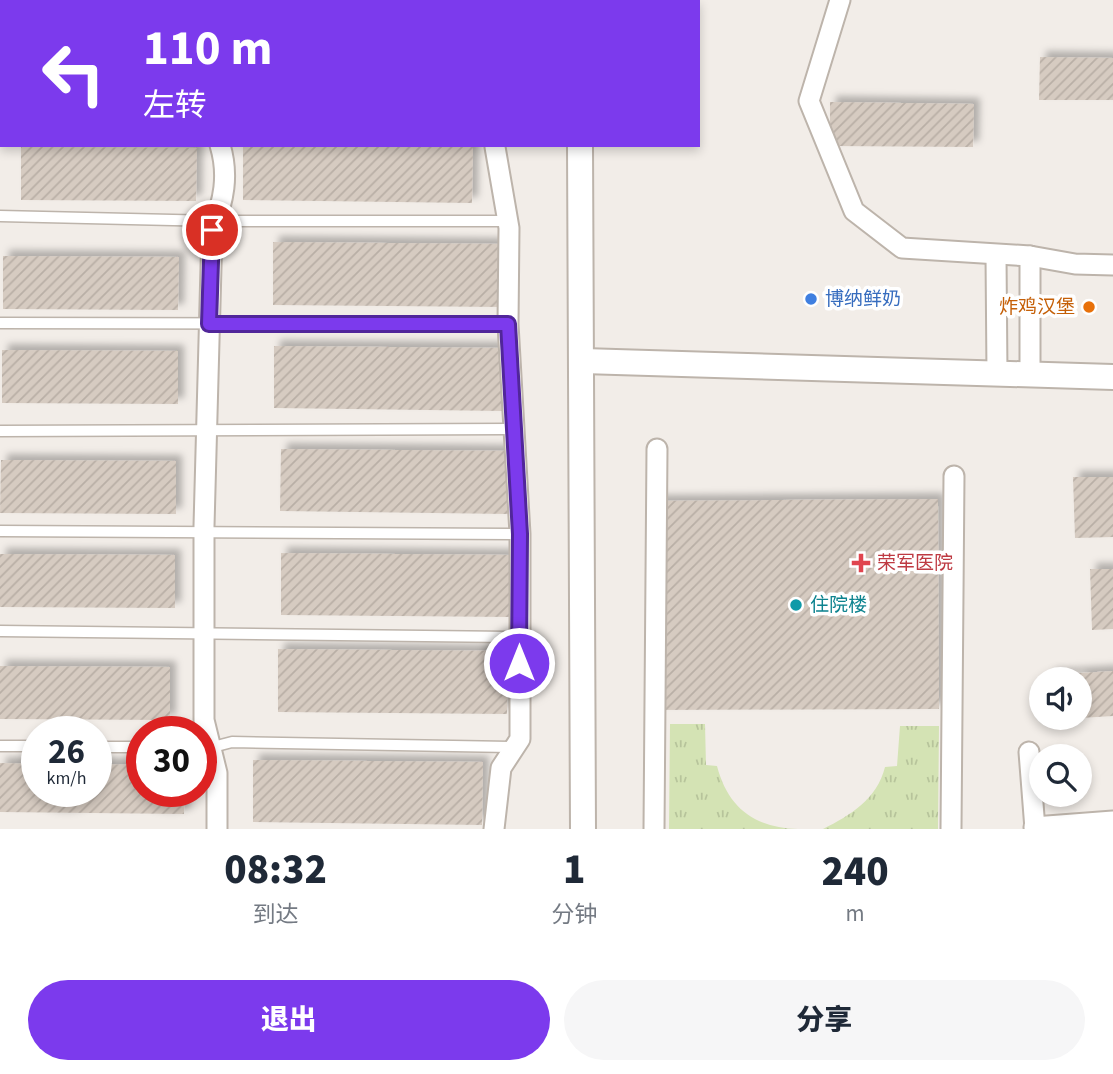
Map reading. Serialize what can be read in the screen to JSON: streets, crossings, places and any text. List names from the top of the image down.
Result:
{
  "places": {
    "other": ["博纳鲜奶", "炸鸡汉堡", "住院楼"],
    "health": ["荣军医院"]
  },
  "page": {
    "turn": ["110 m", "左转"],
    "speed": "26 km/h",
    "limit": "30",
    "eta": [
      "08:32",
      "到达",
      "1",
      "分钟",
      "240",
      "m"
    ],
    "buttons": ["退出", "分享"]
  }
}
